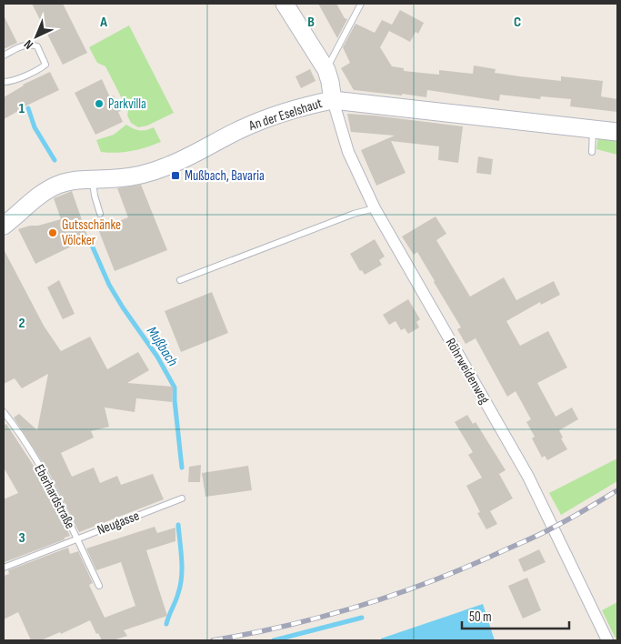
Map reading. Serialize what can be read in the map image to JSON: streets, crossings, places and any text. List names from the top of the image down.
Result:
{
  "streets": {
    "main road": ["An der Eselshaut"],
    "street": ["Röhrweidenweg"],
    "lane": ["Eberhardstraße", "Neugasse"]
  },
  "crossings": [
    ["An der Eselshaut", "Röhrweidenweg"],
    ["Eberhardstraße", "Neugasse"]
  ],
  "water": ["Mußbach"],
  "places": {
    "other": ["Parkvilla", "Gutsschänke Völcker"],
    "transit": ["Mußbach, Bavaria"]
  },
  "scale_bar": "50 m",
  "north": "bottom left",
  "grid": {
    "columns": ["A", "B", "C"],
    "rows": ["1", "2", "3"]
  }
}
